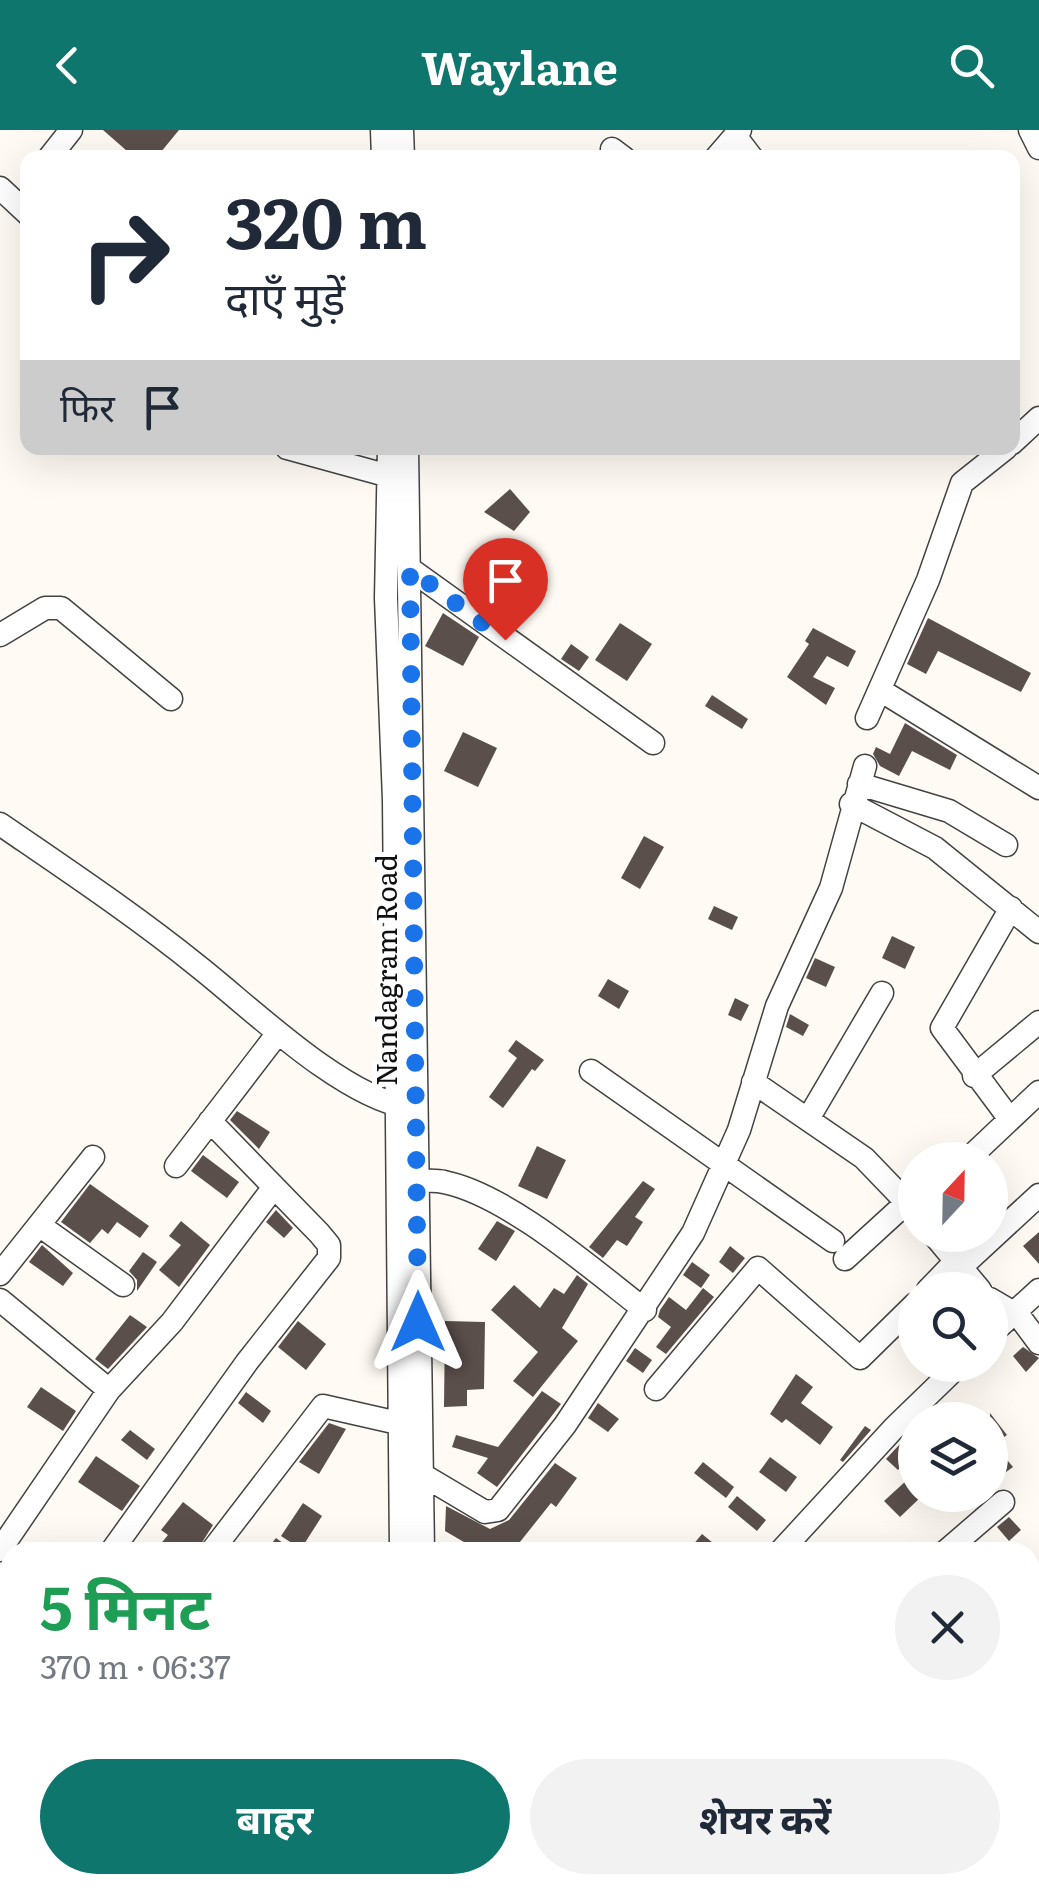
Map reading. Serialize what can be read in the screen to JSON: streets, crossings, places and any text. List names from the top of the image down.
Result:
{
  "streets": {
    "street": ["Nandagram Road"]
  },
  "north": "top",
  "page": {
    "header": "Waylane",
    "turn": ["320 m", "दाएँ मुड़ें"],
    "then": "फिर",
    "heading": ["5 मिनट", "370 m · 06:37"],
    "buttons": ["बाहर", "शेयर करें"]
  }
}
